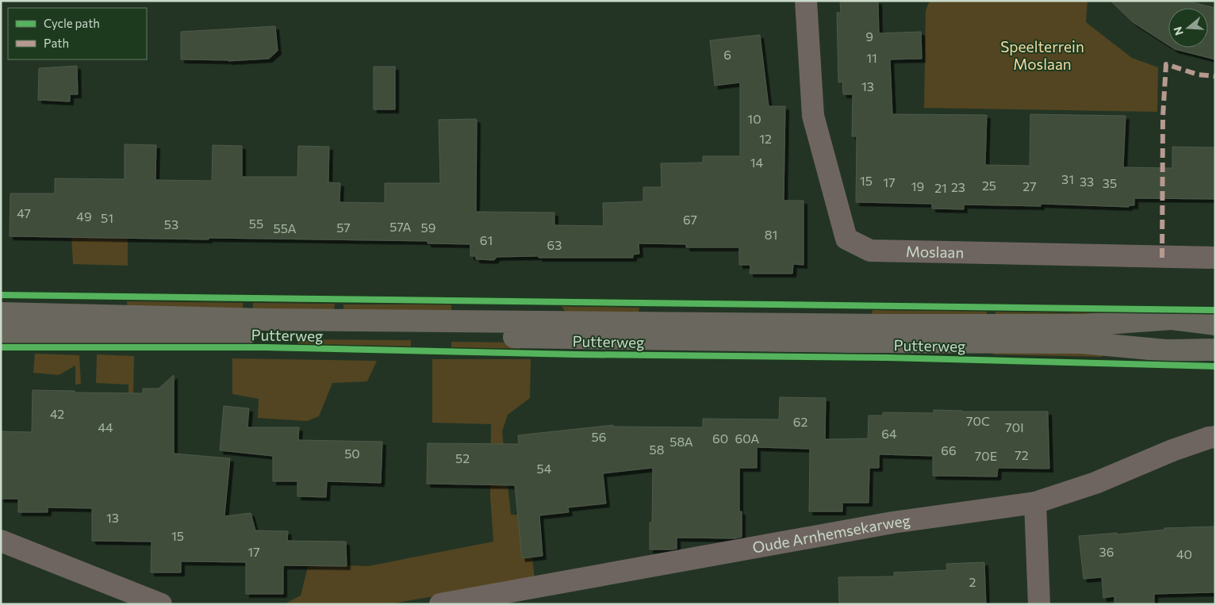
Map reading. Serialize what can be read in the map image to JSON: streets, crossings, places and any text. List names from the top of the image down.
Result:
{
  "streets": {
    "main road": ["Putterweg"],
    "street": ["Moslaan", "Oude Arnhemsekarweg"]
  },
  "parks": ["Speelterrein Moslaan"],
  "house_numbers": [
    "9",
    "6",
    "11",
    "13",
    "10",
    "12",
    "14",
    "31",
    "15",
    "33",
    "17",
    "35",
    "25",
    "19",
    "27",
    "23",
    "21",
    "47",
    "49",
    "51",
    "67",
    "55",
    "53",
    "57A",
    "57",
    "59",
    "55A",
    "81",
    "61",
    "63",
    "42",
    "70C",
    "62",
    "44",
    "70I",
    "64",
    "56",
    "60",
    "60A",
    "58A",
    "58",
    "66",
    "50",
    "72",
    "70E",
    "52",
    "54",
    "13",
    "15",
    "17",
    "36",
    "40",
    "2"
  ],
  "legend": ["Cycle path", "Path"],
  "north": "left"
}
